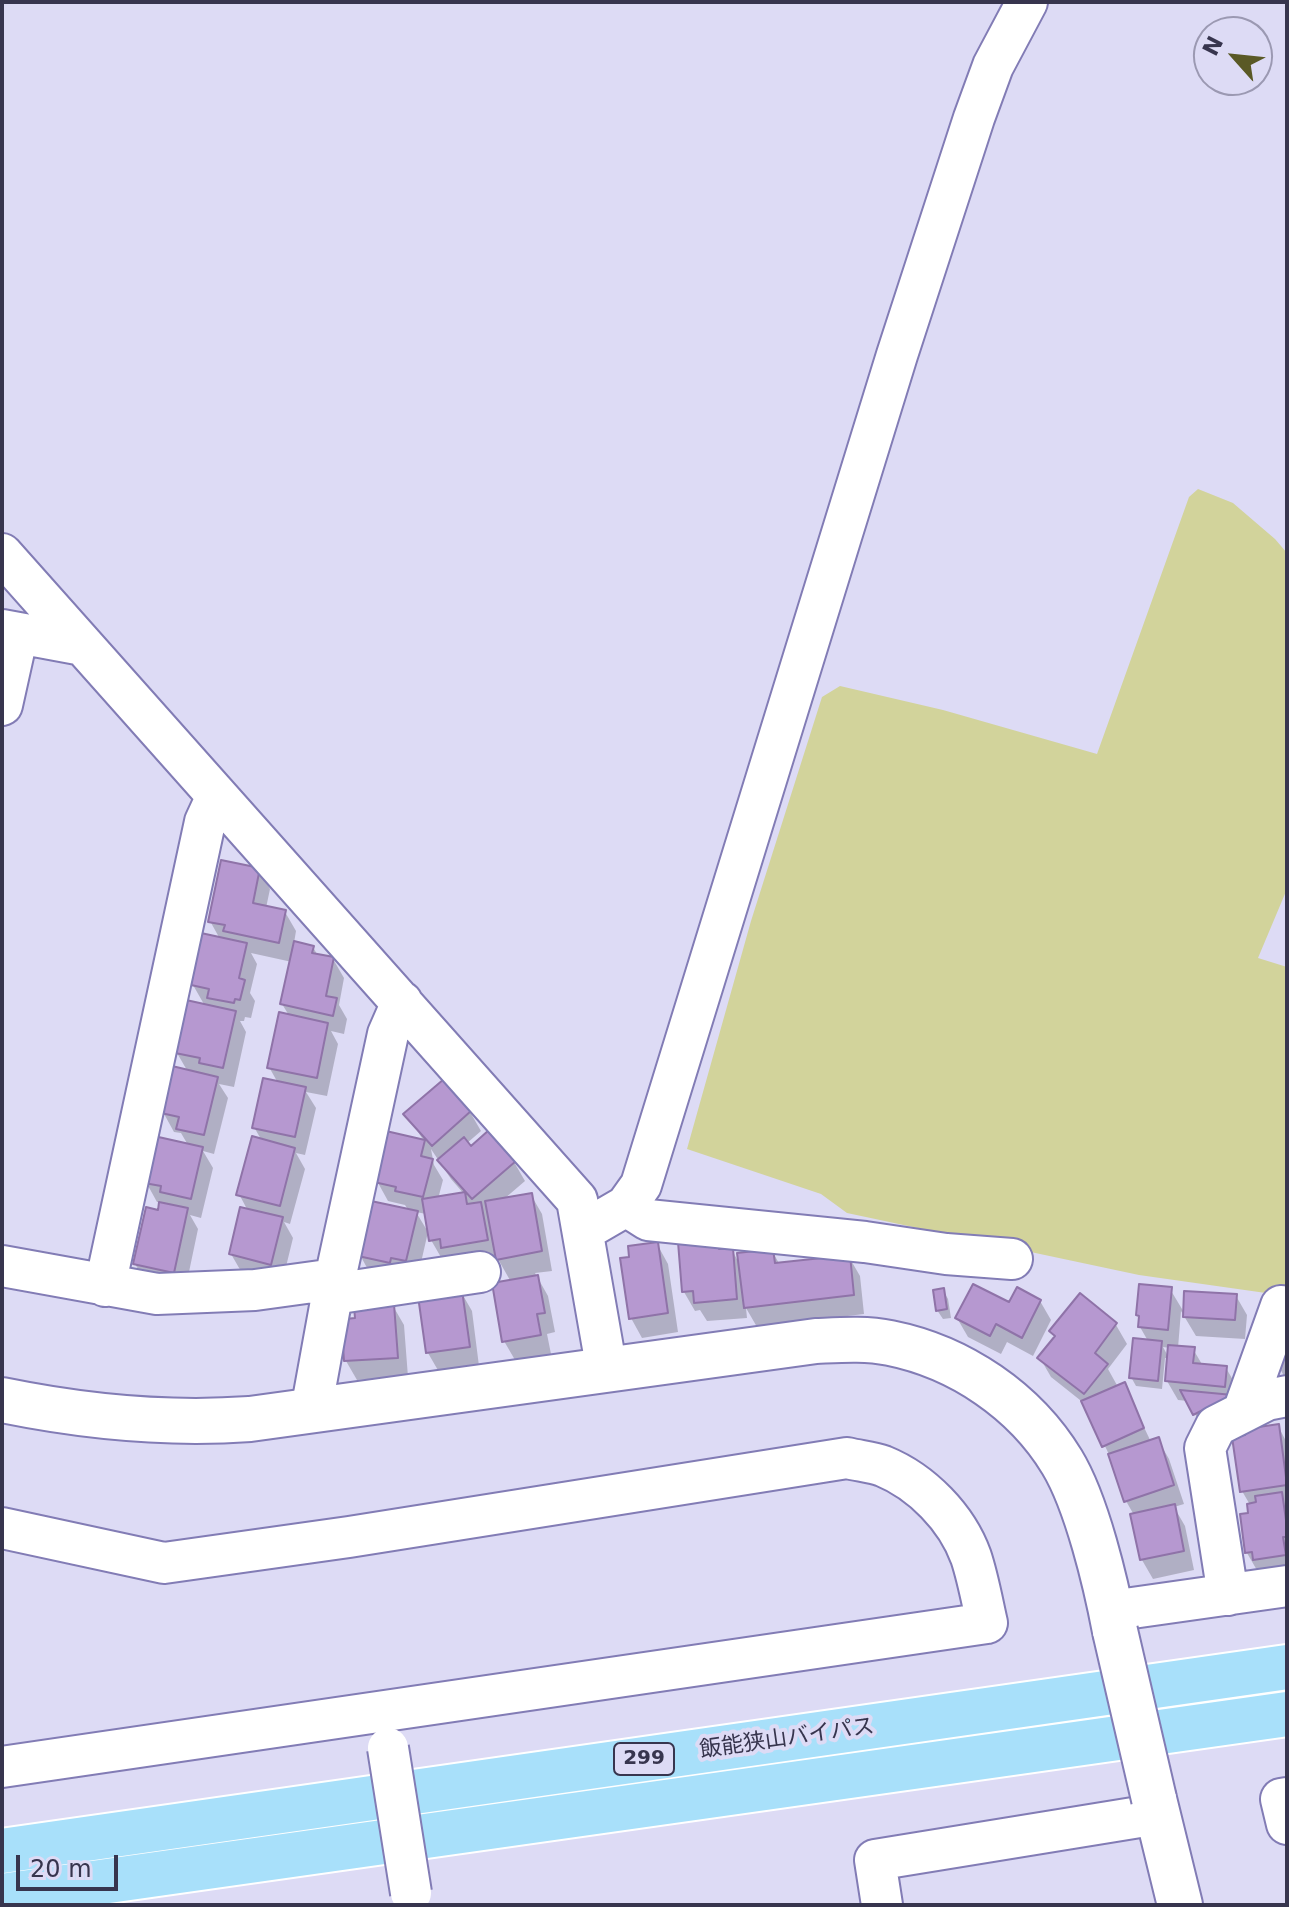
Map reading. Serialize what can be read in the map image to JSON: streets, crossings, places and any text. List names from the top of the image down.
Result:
{
  "streets": {
    "highway": ["飯能狭山バイパス", "299"]
  },
  "scale_bar": "20 m",
  "north": "top left"
}
